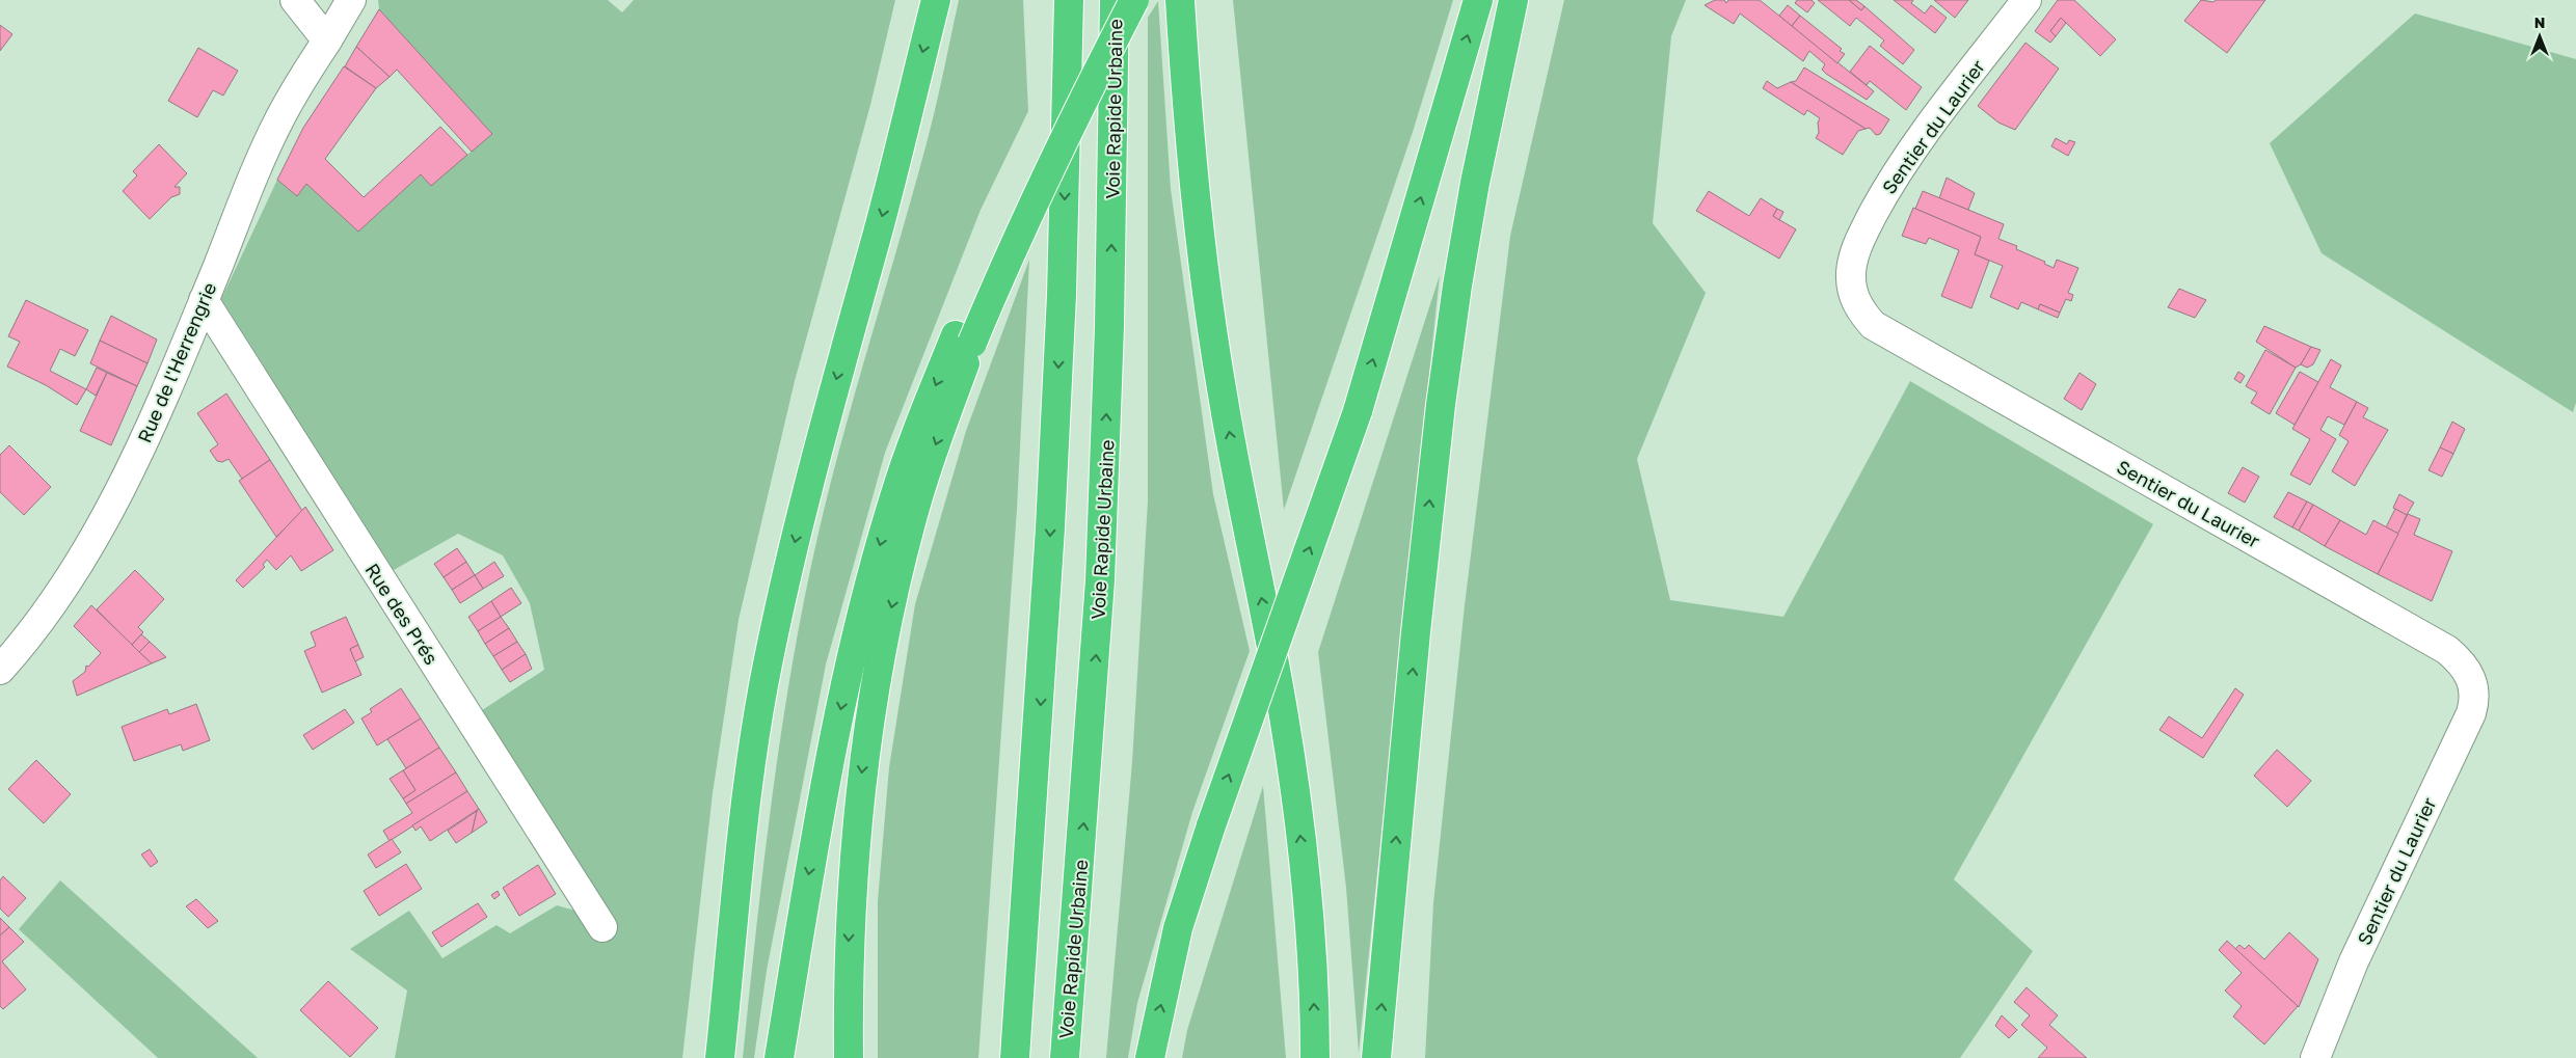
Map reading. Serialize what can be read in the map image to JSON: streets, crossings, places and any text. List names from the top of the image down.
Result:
{
  "streets": {
    "highway": ["Voie Rapide Urbaine"],
    "street": ["Sentier du Laurier", "Rue de l'Herrengrie", "Rue des Prés"]
  },
  "crossings": [
    ["Rue de l'Herrengrie", "Rue des Prés"]
  ],
  "north": "top"
}
